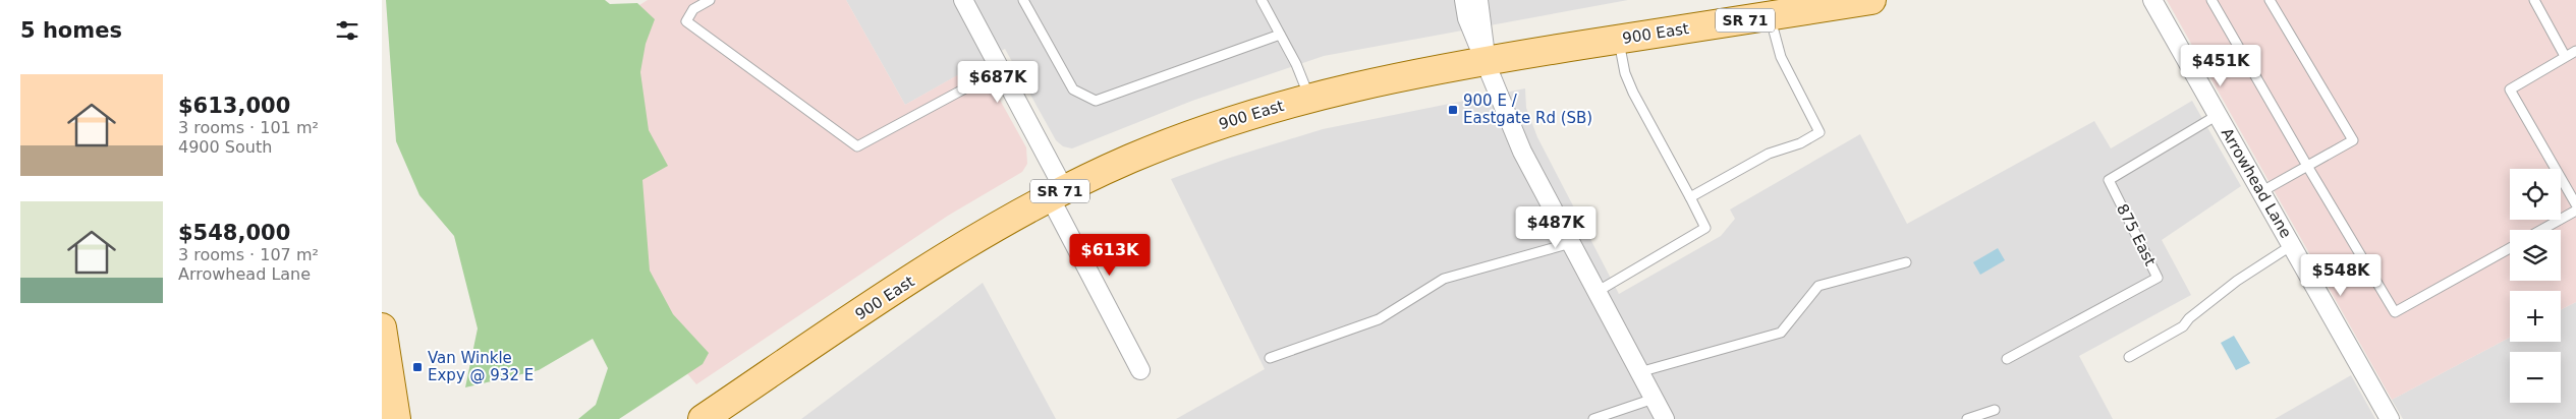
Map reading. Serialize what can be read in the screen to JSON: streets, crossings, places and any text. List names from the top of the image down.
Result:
{
  "streets": {
    "main road": ["SR 71", "900 East"],
    "street": ["Arrowhead Lane"],
    "lane": ["875 East"]
  },
  "crossings": [
    ["Arrowhead Lane", "875 East"]
  ],
  "places": {
    "transit": ["900 E / Eastgate Rd (SB)", "Van Winkle Expy @ 932 E"]
  },
  "page": {
    "heading": "5 homes",
    "price": [
      "$451K",
      "$687K",
      "$487K",
      "$613K",
      "$548K"
    ],
    "list": [
      {
        "name": "$613,000",
        "note": "3 rooms · 101 m² · 4900 South"
      },
      {
        "name": "$548,000",
        "note": "3 rooms · 107 m² · Arrowhead Lane"
      }
    ],
    "map_buttons": ["+", "−"]
  }
}
